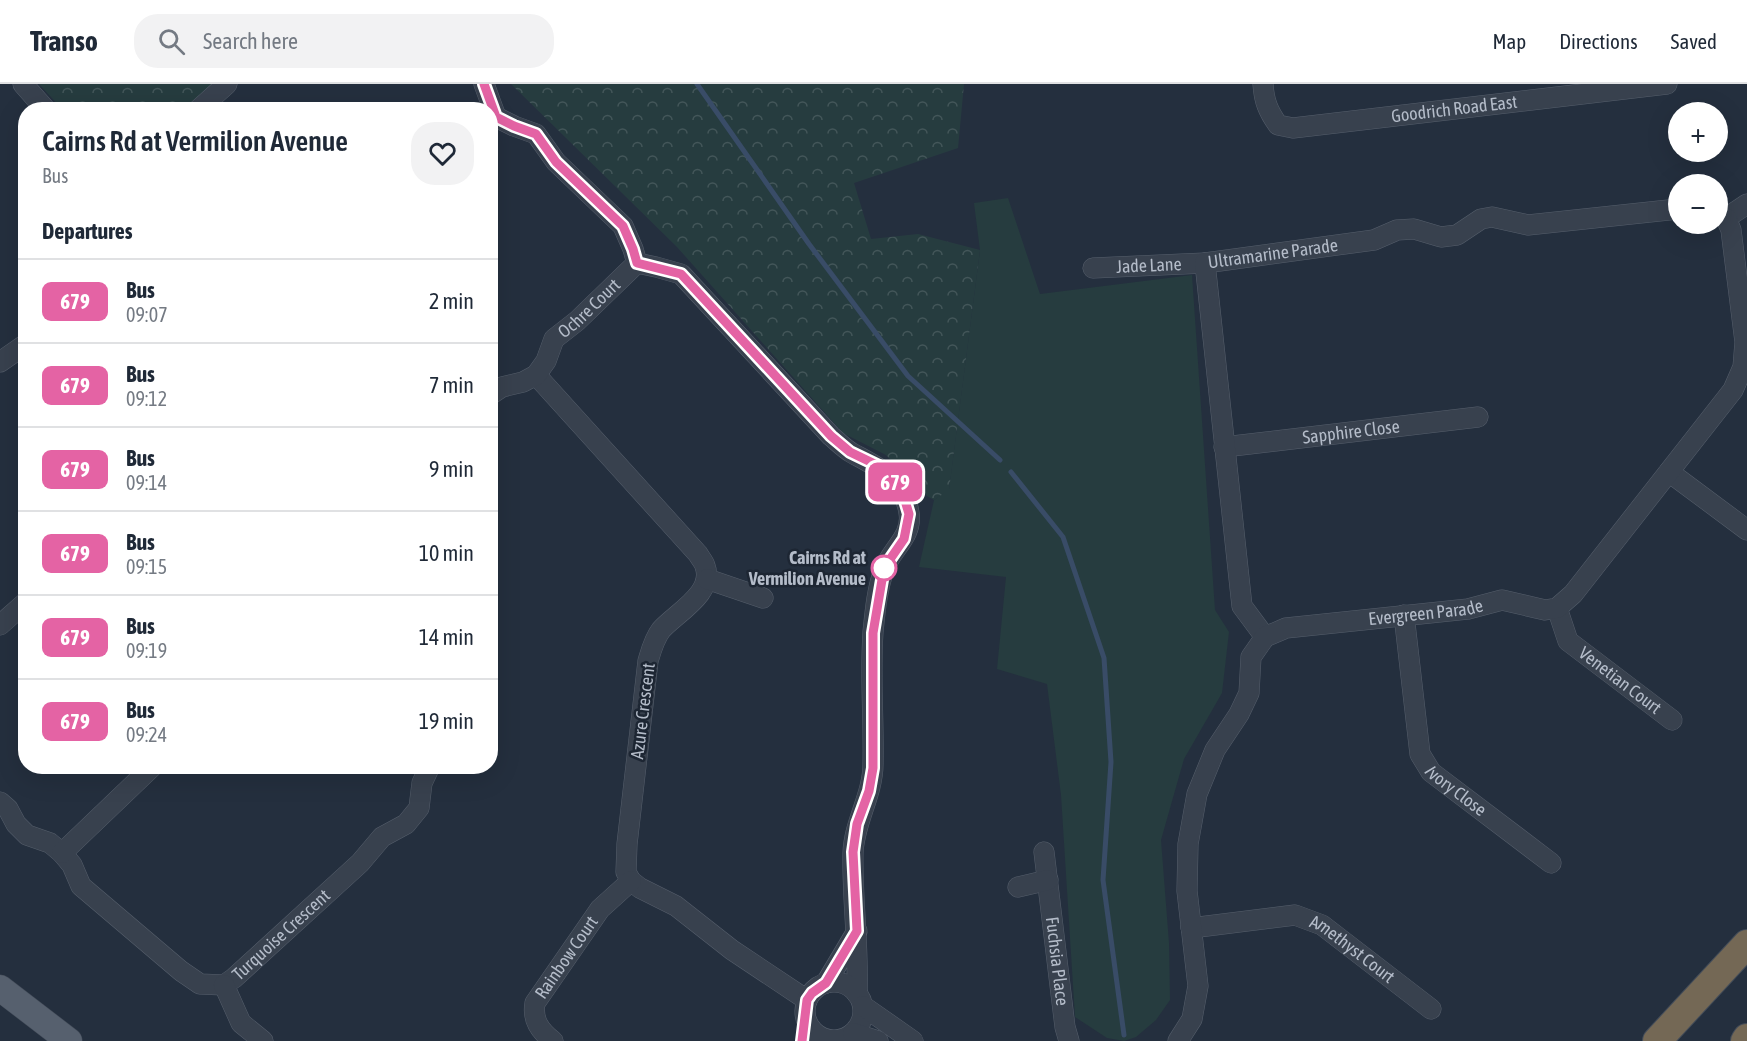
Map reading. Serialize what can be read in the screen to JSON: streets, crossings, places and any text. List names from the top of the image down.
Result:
{
  "streets": {
    "street": [
      "Goodrich Road East",
      "Ultramarine Parade",
      "Jade Lane",
      "Ochre Court",
      "Sapphire Close",
      "Evergreen Parade",
      "Venetian Court",
      "Azure Crescent",
      "Ivory Close",
      "Turquoise Crescent",
      "Amethyst Court",
      "Rainbow Court",
      "Fuchsia Place"
    ]
  },
  "crossings": [
    ["Ultramarine Parade", "Jade Lane"],
    ["Ultramarine Parade", "Sapphire Close"],
    ["Ultramarine Parade", "Evergreen Parade"],
    ["Evergreen Parade", "Venetian Court"],
    ["Evergreen Parade", "Ivory Close"],
    ["Azure Crescent", "Rainbow Court"]
  ],
  "places": ["Cairns Rd at Vermilion Avenue"],
  "lines": ["bus line 679"],
  "page": {
    "header": "Transo",
    "search": "Search here",
    "nav": ["Map", "Directions", "Saved"],
    "on_map": "679",
    "map_buttons": ["+", "−"],
    "heading": [
      ["Cairns Rd at Vermilion Avenue", "Bus"],
      "Departures"
    ],
    "list": [
      {
        "mark": "679",
        "name": "Bus",
        "note": "09:07",
        "value": "2 min"
      },
      {
        "mark": "679",
        "name": "Bus",
        "note": "09:12",
        "value": "7 min"
      },
      {
        "mark": "679",
        "name": "Bus",
        "note": "09:14",
        "value": "9 min"
      },
      {
        "mark": "679",
        "name": "Bus",
        "note": "09:15",
        "value": "10 min"
      },
      {
        "mark": "679",
        "name": "Bus",
        "note": "09:19",
        "value": "14 min"
      },
      {
        "mark": "679",
        "name": "Bus",
        "note": "09:24",
        "value": "19 min"
      }
    ]
  }
}
